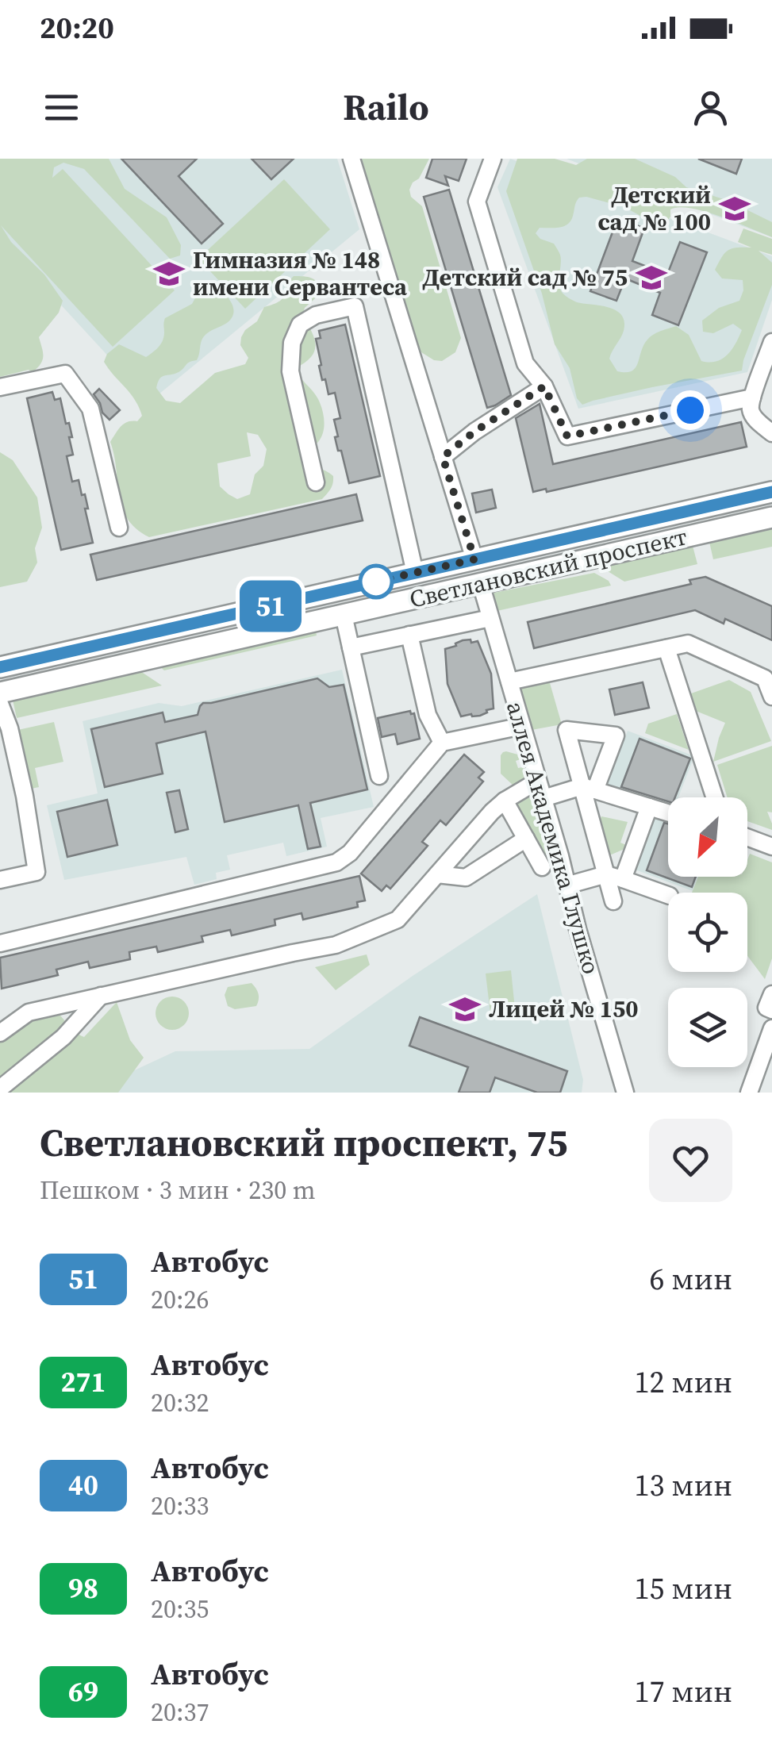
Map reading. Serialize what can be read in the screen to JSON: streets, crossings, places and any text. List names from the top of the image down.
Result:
{
  "streets": {
    "main road": ["Светлановский проспект"],
    "street": ["аллея Академика Глушко"]
  },
  "crossings": [
    ["Светлановский проспект", "аллея Академика Глушко"]
  ],
  "places": {
    "school or university": [
      "Детский сад № 100",
      "Гимназия № 148 имени Сервантеса",
      "Детский сад № 75",
      "Лицей № 150"
    ]
  },
  "lines": ["bus line 51"],
  "north": "bottom left",
  "page": {
    "status": "20:20",
    "header": "Railo",
    "on_map": "51",
    "heading": ["Светлановский проспект, 75", "Пешком · 3 мин · 230 m"],
    "list": [
      {
        "mark": "51",
        "name": "Автобус",
        "note": "20:26",
        "value": "6 мин"
      },
      {
        "mark": "271",
        "name": "Автобус",
        "note": "20:32",
        "value": "12 мин"
      },
      {
        "mark": "40",
        "name": "Автобус",
        "note": "20:33",
        "value": "13 мин"
      },
      {
        "mark": "98",
        "name": "Автобус",
        "note": "20:35",
        "value": "15 мин"
      },
      {
        "mark": "69",
        "name": "Автобус",
        "note": "20:37",
        "value": "17 мин"
      }
    ]
  }
}
